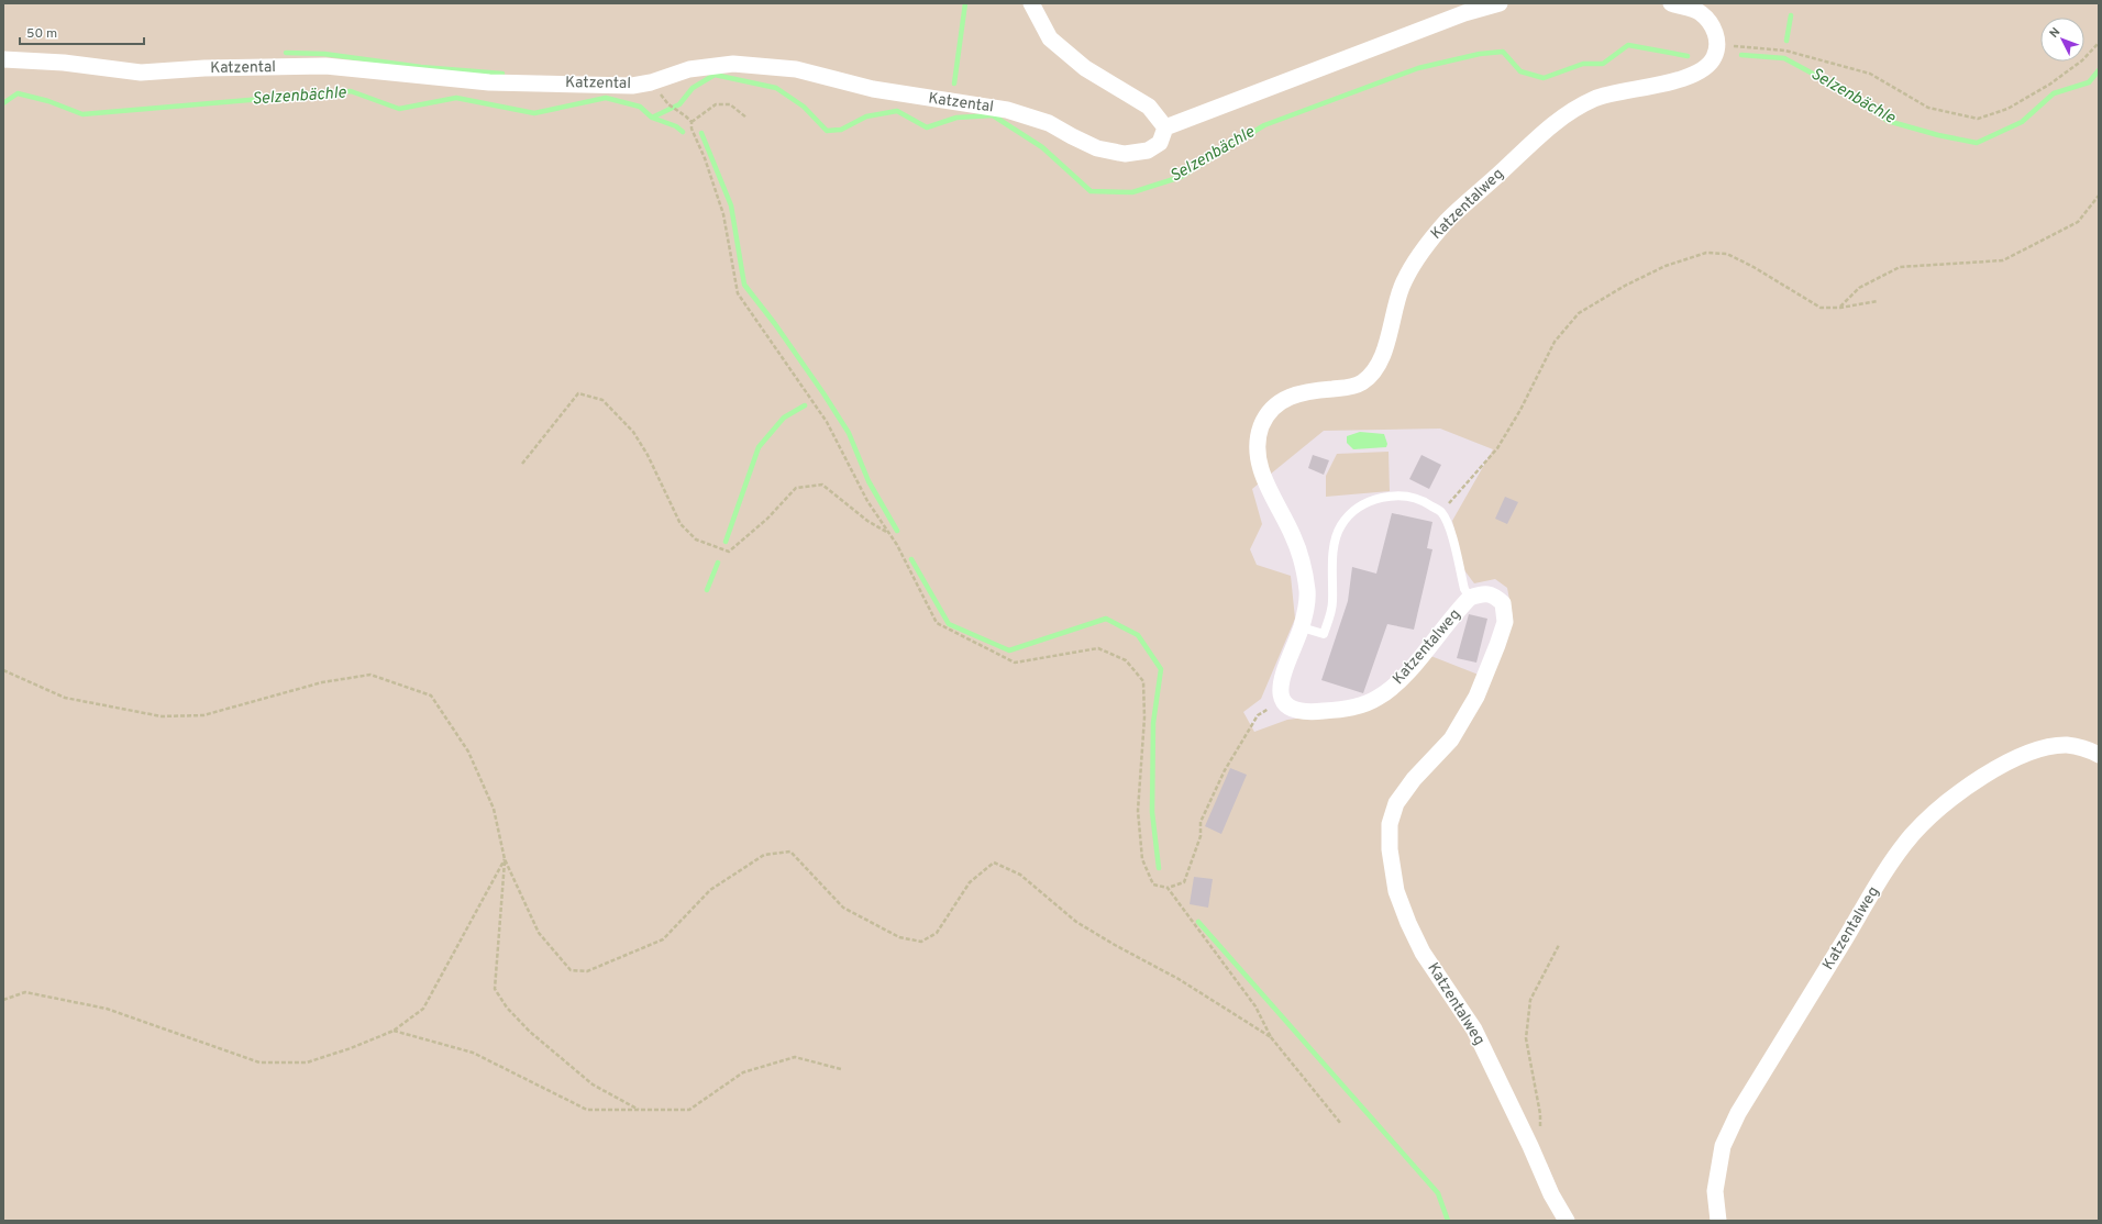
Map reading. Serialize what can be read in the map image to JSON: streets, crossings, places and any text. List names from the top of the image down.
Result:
{
  "streets": {
    "street": ["Katzental", "Katzentalweg"]
  },
  "water": ["Selzenbächle"],
  "scale_bar": "50 m",
  "north": "top left"
}
